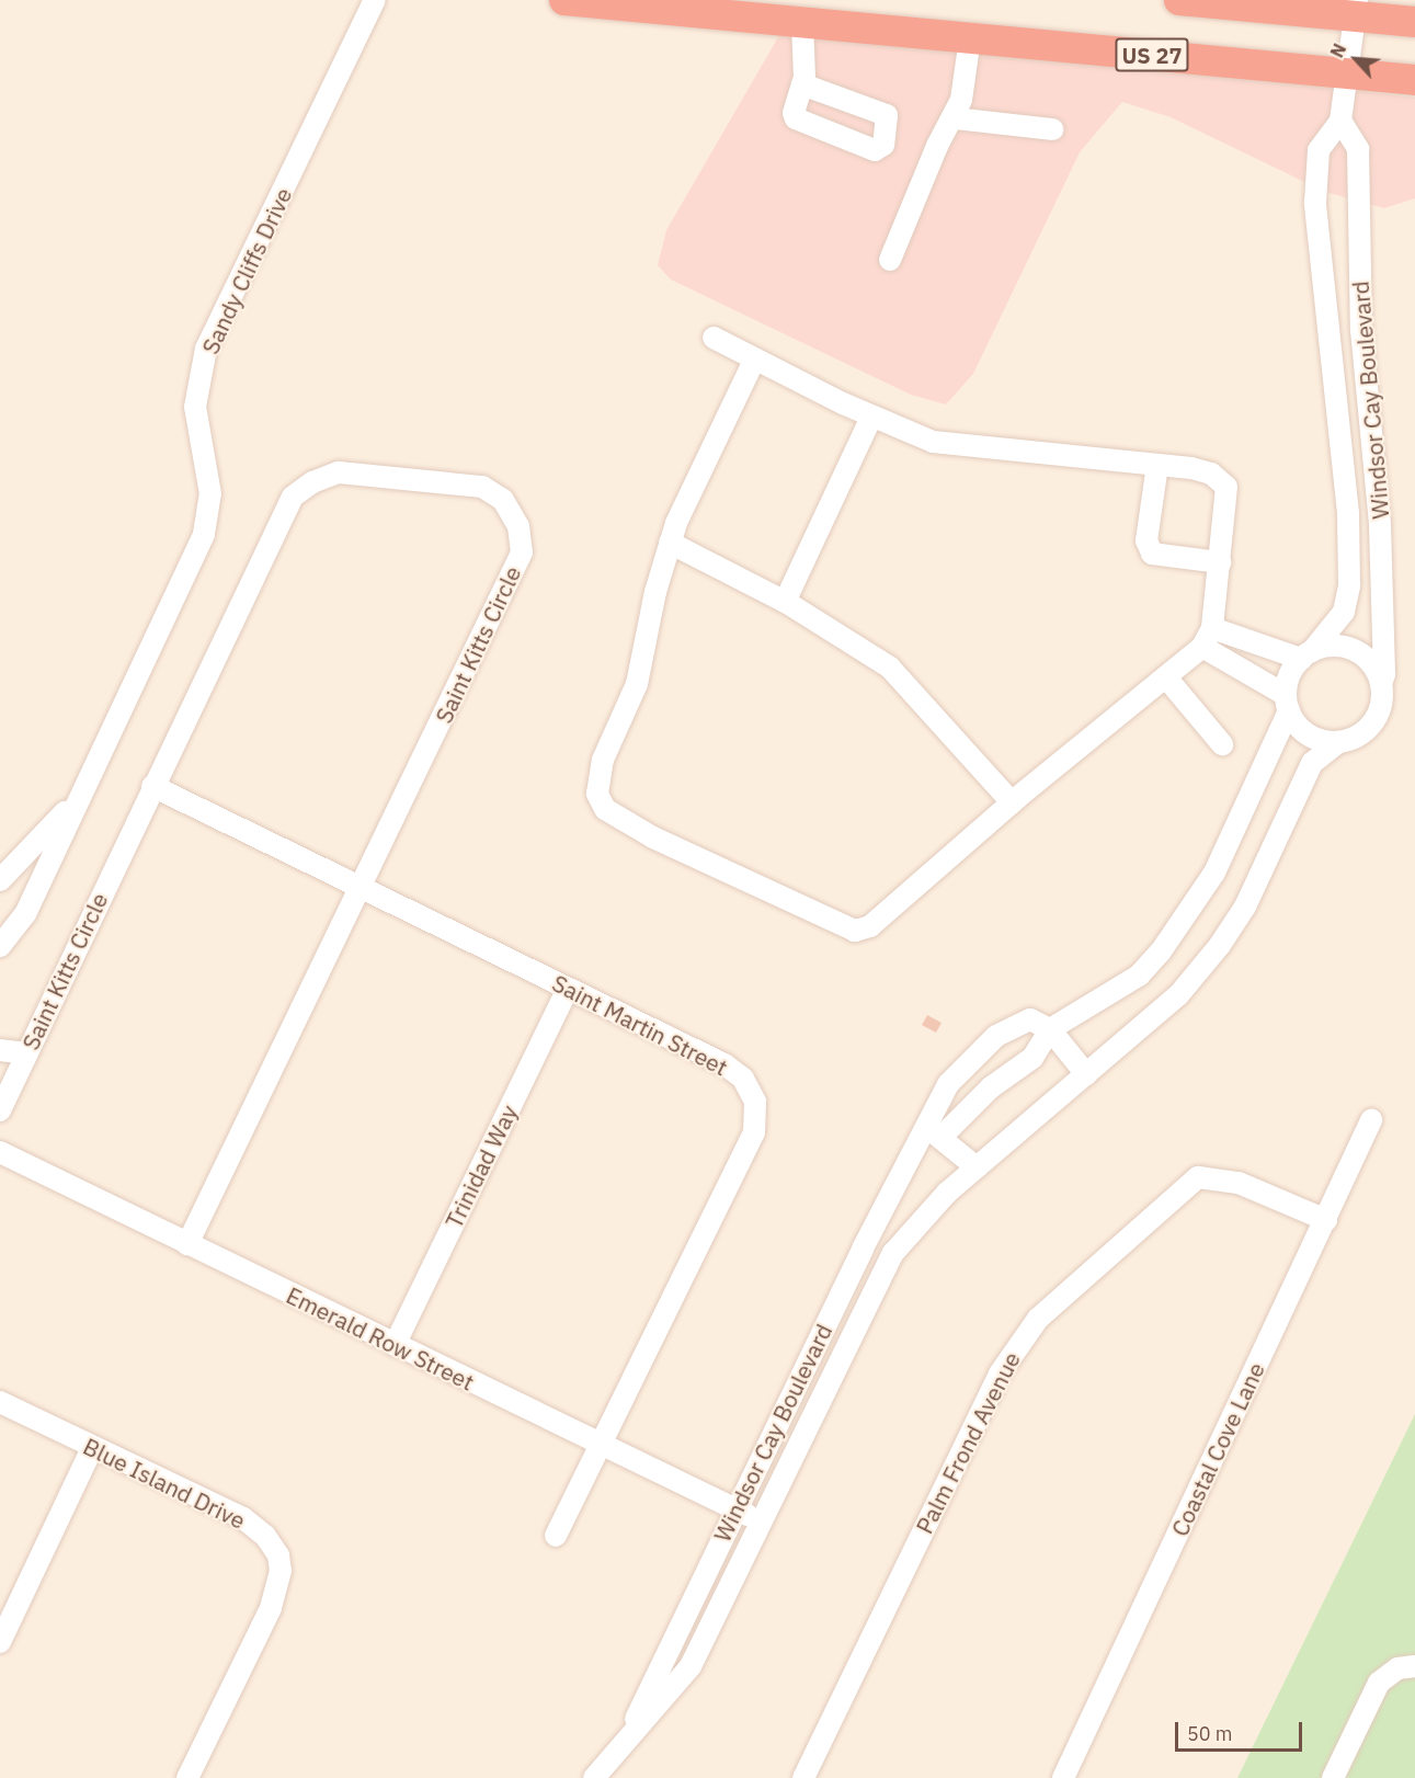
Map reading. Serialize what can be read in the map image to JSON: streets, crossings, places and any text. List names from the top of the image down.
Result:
{
  "streets": {
    "highway": ["US 27"],
    "street": [
      "Sandy Cliffs Drive",
      "Windsor Cay Boulevard",
      "Saint Kitts Circle",
      "Saint Martin Street",
      "Trinidad Way",
      "Emerald Row Street",
      "Palm Frond Avenue",
      "Coastal Cove Lane",
      "Blue Island Drive"
    ]
  },
  "crossings": [
    ["US 27", "Windsor Cay Boulevard"],
    ["Windsor Cay Boulevard", "Emerald Row Street"],
    ["Saint Kitts Circle", "Saint Martin Street"],
    ["Saint Kitts Circle", "Emerald Row Street"],
    ["Saint Martin Street", "Trinidad Way"],
    ["Saint Martin Street", "Emerald Row Street"],
    ["Trinidad Way", "Emerald Row Street"],
    ["Palm Frond Avenue", "Coastal Cove Lane"]
  ],
  "scale_bar": "50 m",
  "north": "top left"
}
